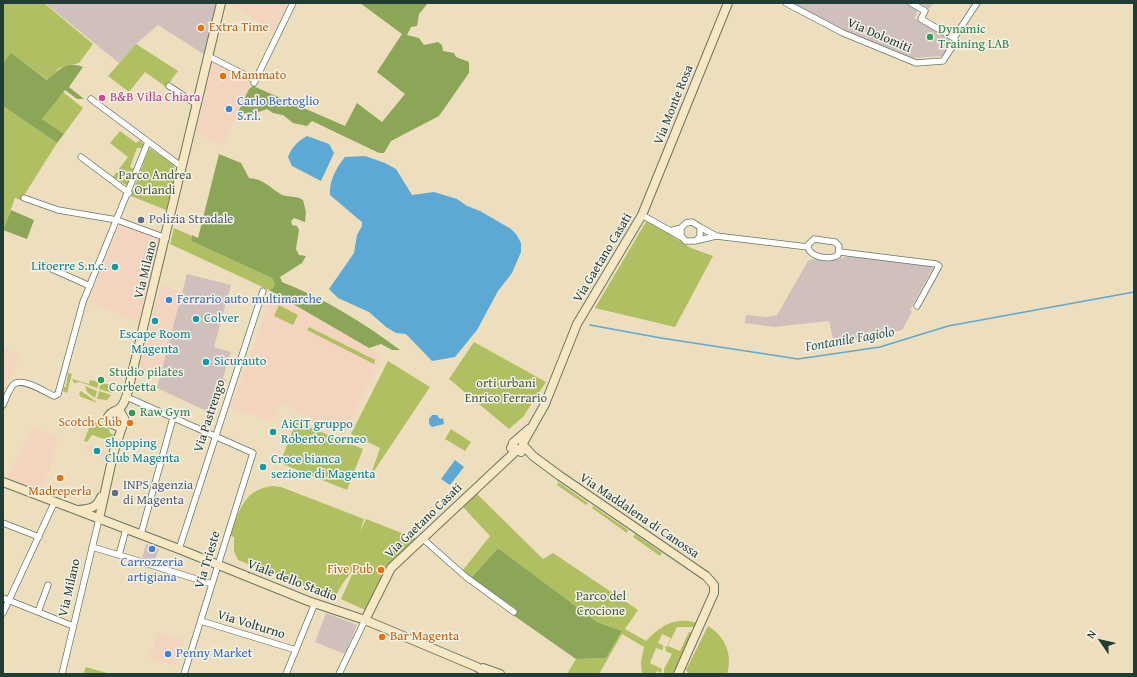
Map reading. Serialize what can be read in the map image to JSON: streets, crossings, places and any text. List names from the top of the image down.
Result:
{
  "streets": {
    "street": [
      "Via Dolomiti",
      "Via Monte Rosa",
      "Via Gaetano Casati",
      "Via Milano",
      "Via Pastrengo",
      "Via Maddalena di Canossa",
      "Via Trieste",
      "Viale dello Stadio",
      "Via Volturno"
    ]
  },
  "crossings": [
    ["Via Monte Rosa", "Via Gaetano Casati"],
    ["Via Gaetano Casati", "Via Maddalena di Canossa"],
    ["Via Gaetano Casati", "Viale dello Stadio"],
    ["Via Milano", "Viale dello Stadio"],
    ["Via Pastrengo", "Via Trieste"],
    ["Via Pastrengo", "Viale dello Stadio"],
    ["Via Trieste", "Viale dello Stadio"],
    ["Via Trieste", "Via Volturno"]
  ],
  "water": ["Fontanile Fagiolo"],
  "parks": ["Parco Andrea Orlandi", "orti urbani Enrico Ferrario", "Parco del Crocione"],
  "places": [
    "Extra Time",
    "Dynamic Training LAB",
    "Mammato",
    "B&B Villa Chiara",
    "Carlo Bertoglio S.r.l.",
    "Polizia Stradale",
    "Litoerre S.n.c.",
    "Ferrario auto multimarche",
    "Colver",
    "Escape Room Magenta",
    "Sicurauto",
    "Studio pilates Corbetta",
    "Raw Gym",
    "Scotch Club",
    "AiCiT gruppo Roberto Corneo",
    "Shopping Club Magenta",
    "Croce bianca sezione di Magenta",
    "Madreperla",
    "INPS agenzia di Magenta",
    "Carrozzeria artigiana",
    "Five Pub",
    "Bar Magenta",
    "Penny Market"
  ],
  "north": "top left"
}
